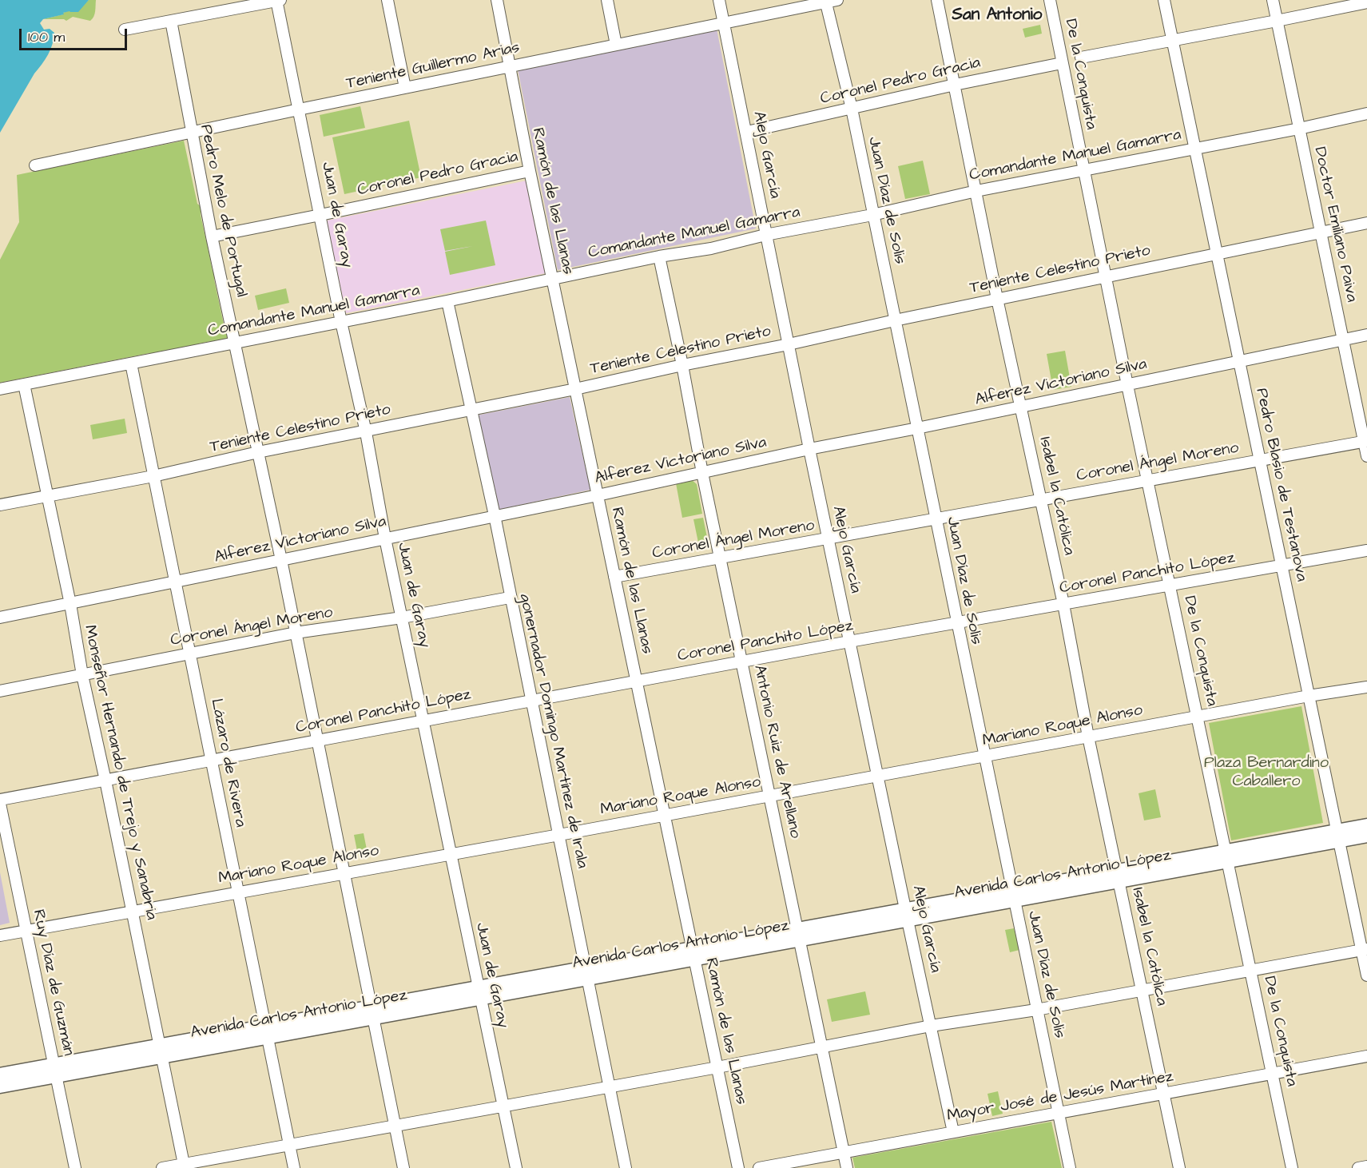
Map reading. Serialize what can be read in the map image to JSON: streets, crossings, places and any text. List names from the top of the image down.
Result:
{
  "streets": {
    "main road": ["Avenida Carlos Antonio López"],
    "street": [
      "Teniente Guillermo Arias",
      "De la Conquista",
      "Coronel Pedro Gracia",
      "Alejo García",
      "Comandante Manuel Gamarra",
      "Juan Díaz de Solis",
      "Ramón de las Llanas",
      "Pedro Melo de Portugal",
      "Juan de Garay",
      "Doctor Emiliano Paiva",
      "Teniente Celestino Prieto",
      "Alferez Victoriano Silva",
      "Coronel Ángel Moreno",
      "Pedro Blasio de Testanova",
      "Isabel la Católica",
      "Coronel Panchito López",
      "Mariano Roque Alonso",
      "gonernador Domingo Martínez de Irala",
      "Antonio Ruiz de Arellano",
      "Lázaro de Rivera",
      "Monseñor Hernando de Trejo y Sanabria",
      "Ruy Díaz de Guzmán",
      "Mayor José de Jesús Martínez"
    ]
  },
  "crossings": [
    ["Teniente Guillermo Arias", "Alejo García"],
    ["Teniente Guillermo Arias", "Juan Díaz de Solis"],
    ["Teniente Guillermo Arias", "Ramón de las Llanas"],
    ["Teniente Guillermo Arias", "Pedro Melo de Portugal"],
    ["Teniente Guillermo Arias", "Juan de Garay"],
    ["De la Conquista", "Coronel Pedro Gracia"],
    ["De la Conquista", "Comandante Manuel Gamarra"],
    ["De la Conquista", "Teniente Celestino Prieto"],
    ["De la Conquista", "Alferez Victoriano Silva"],
    ["De la Conquista", "Coronel Ángel Moreno"],
    ["De la Conquista", "Coronel Panchito López"],
    ["De la Conquista", "Mariano Roque Alonso"],
    ["De la Conquista", "Avenida Carlos Antonio López"],
    ["De la Conquista", "Mayor José de Jesús Martínez"],
    ["Coronel Pedro Gracia", "Alejo García"],
    ["Coronel Pedro Gracia", "Juan Díaz de Solis"],
    ["Coronel Pedro Gracia", "Ramón de las Llanas"],
    ["Coronel Pedro Gracia", "Pedro Melo de Portugal"],
    ["Coronel Pedro Gracia", "Juan de Garay"],
    ["Coronel Pedro Gracia", "Isabel la Católica"],
    ["Alejo García", "Comandante Manuel Gamarra"],
    ["Alejo García", "Teniente Celestino Prieto"],
    ["Alejo García", "Alferez Victoriano Silva"],
    ["Alejo García", "Coronel Ángel Moreno"],
    ["Alejo García", "Coronel Panchito López"],
    ["Alejo García", "Mariano Roque Alonso"],
    ["Alejo García", "Avenida Carlos Antonio López"],
    ["Alejo García", "Mayor José de Jesús Martínez"],
    ["Comandante Manuel Gamarra", "Juan Díaz de Solis"],
    ["Comandante Manuel Gamarra", "Ramón de las Llanas"],
    ["Comandante Manuel Gamarra", "Pedro Melo de Portugal"],
    ["Comandante Manuel Gamarra", "Juan de Garay"],
    ["Comandante Manuel Gamarra", "Doctor Emiliano Paiva"],
    ["Comandante Manuel Gamarra", "Pedro Blasio de Testanova"],
    ["Comandante Manuel Gamarra", "Isabel la Católica"],
    ["Comandante Manuel Gamarra", "gonernador Domingo Martínez de Irala"],
    ["Comandante Manuel Gamarra", "Antonio Ruiz de Arellano"],
    ["Comandante Manuel Gamarra", "Lázaro de Rivera"],
    ["Comandante Manuel Gamarra", "Monseñor Hernando de Trejo y Sanabria"],
    ["Juan Díaz de Solis", "Teniente Celestino Prieto"],
    ["Juan Díaz de Solis", "Alferez Victoriano Silva"],
    ["Juan Díaz de Solis", "Coronel Ángel Moreno"],
    ["Juan Díaz de Solis", "Coronel Panchito López"],
    ["Juan Díaz de Solis", "Mariano Roque Alonso"],
    ["Juan Díaz de Solis", "Avenida Carlos Antonio López"],
    ["Juan Díaz de Solis", "Mayor José de Jesús Martínez"],
    ["Ramón de las Llanas", "Teniente Celestino Prieto"],
    ["Ramón de las Llanas", "Alferez Victoriano Silva"],
    ["Ramón de las Llanas", "Coronel Ángel Moreno"],
    ["Ramón de las Llanas", "Coronel Panchito López"],
    ["Ramón de las Llanas", "Mariano Roque Alonso"],
    ["Ramón de las Llanas", "Avenida Carlos Antonio López"],
    ["Pedro Melo de Portugal", "Teniente Celestino Prieto"],
    ["Pedro Melo de Portugal", "Alferez Victoriano Silva"],
    ["Pedro Melo de Portugal", "Coronel Ángel Moreno"],
    ["Pedro Melo de Portugal", "Coronel Panchito López"],
    ["Pedro Melo de Portugal", "Mariano Roque Alonso"],
    ["Pedro Melo de Portugal", "Avenida Carlos Antonio López"],
    ["Juan de Garay", "Teniente Celestino Prieto"],
    ["Juan de Garay", "Alferez Victoriano Silva"],
    ["Juan de Garay", "Coronel Ángel Moreno"],
    ["Juan de Garay", "Coronel Panchito López"],
    ["Juan de Garay", "Mariano Roque Alonso"],
    ["Juan de Garay", "Avenida Carlos Antonio López"],
    ["Doctor Emiliano Paiva", "Teniente Celestino Prieto"],
    ["Doctor Emiliano Paiva", "Alferez Victoriano Silva"],
    ["Doctor Emiliano Paiva", "Coronel Ángel Moreno"],
    ["Teniente Celestino Prieto", "Pedro Blasio de Testanova"],
    ["Teniente Celestino Prieto", "Isabel la Católica"],
    ["Teniente Celestino Prieto", "gonernador Domingo Martínez de Irala"],
    ["Teniente Celestino Prieto", "Antonio Ruiz de Arellano"],
    ["Teniente Celestino Prieto", "Lázaro de Rivera"],
    ["Teniente Celestino Prieto", "Monseñor Hernando de Trejo y Sanabria"],
    ["Alferez Victoriano Silva", "Pedro Blasio de Testanova"],
    ["Alferez Victoriano Silva", "Isabel la Católica"],
    ["Alferez Victoriano Silva", "gonernador Domingo Martínez de Irala"],
    ["Alferez Victoriano Silva", "Antonio Ruiz de Arellano"],
    ["Alferez Victoriano Silva", "Lázaro de Rivera"],
    ["Alferez Victoriano Silva", "Monseñor Hernando de Trejo y Sanabria"],
    ["Coronel Ángel Moreno", "Pedro Blasio de Testanova"],
    ["Coronel Ángel Moreno", "Isabel la Católica"],
    ["Coronel Ángel Moreno", "gonernador Domingo Martínez de Irala"],
    ["Coronel Ángel Moreno", "Antonio Ruiz de Arellano"],
    ["Coronel Ángel Moreno", "Lázaro de Rivera"],
    ["Coronel Ángel Moreno", "Monseñor Hernando de Trejo y Sanabria"],
    ["Pedro Blasio de Testanova", "Coronel Panchito López"],
    ["Pedro Blasio de Testanova", "Mariano Roque Alonso"],
    ["Pedro Blasio de Testanova", "Avenida Carlos Antonio López"],
    ["Isabel la Católica", "Coronel Panchito López"],
    ["Isabel la Católica", "Mariano Roque Alonso"],
    ["Isabel la Católica", "Avenida Carlos Antonio López"],
    ["Isabel la Católica", "Mayor José de Jesús Martínez"],
    ["Coronel Panchito López", "gonernador Domingo Martínez de Irala"],
    ["Coronel Panchito López", "Antonio Ruiz de Arellano"],
    ["Coronel Panchito López", "Lázaro de Rivera"],
    ["Coronel Panchito López", "Monseñor Hernando de Trejo y Sanabria"],
    ["Mariano Roque Alonso", "gonernador Domingo Martínez de Irala"],
    ["Mariano Roque Alonso", "Antonio Ruiz de Arellano"],
    ["Mariano Roque Alonso", "Lázaro de Rivera"],
    ["Mariano Roque Alonso", "Monseñor Hernando de Trejo y Sanabria"],
    ["Mariano Roque Alonso", "Ruy Díaz de Guzmán"],
    ["gonernador Domingo Martínez de Irala", "Avenida Carlos Antonio López"],
    ["Antonio Ruiz de Arellano", "Avenida Carlos Antonio López"],
    ["Antonio Ruiz de Arellano", "Mayor José de Jesús Martínez"],
    ["Lázaro de Rivera", "Avenida Carlos Antonio López"],
    ["Monseñor Hernando de Trejo y Sanabria", "Avenida Carlos Antonio López"],
    ["Avenida Carlos Antonio López", "Ruy Díaz de Guzmán"]
  ],
  "districts": ["San Antonio"],
  "parks": ["Plaza Bernardino Caballero"],
  "scale_bar": "100 m"
}
